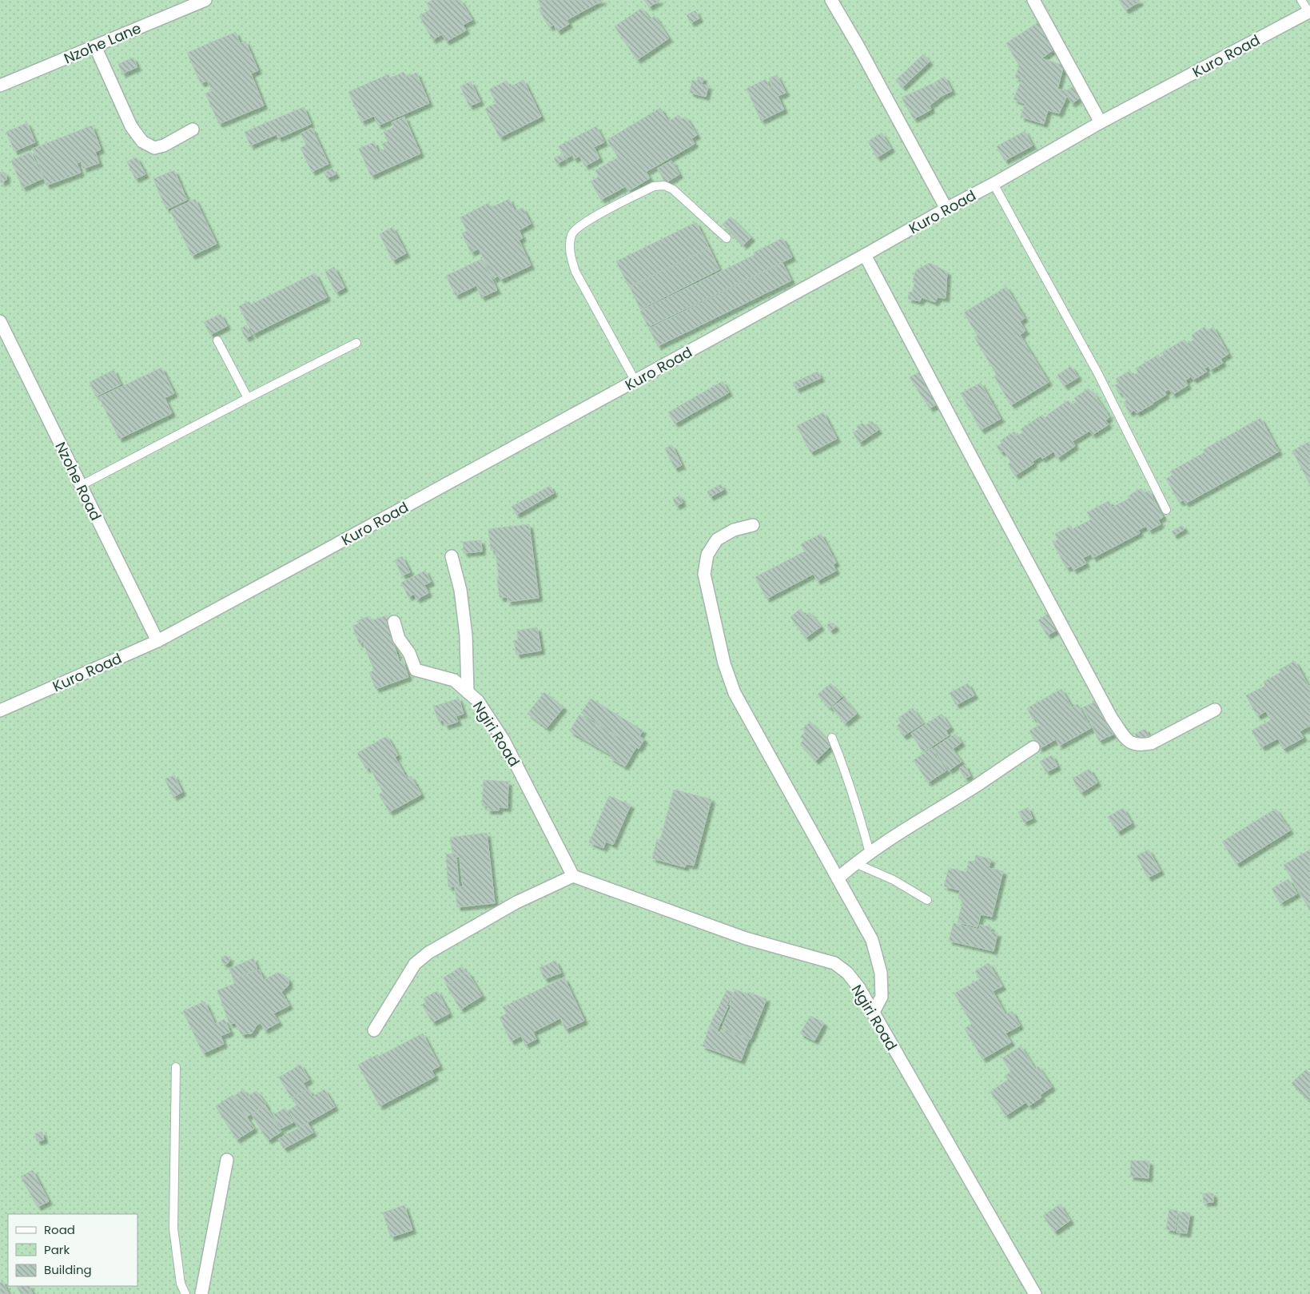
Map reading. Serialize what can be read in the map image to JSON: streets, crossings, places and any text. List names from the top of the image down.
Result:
{
  "streets": {
    "street": [
      "Nzohe Lane",
      "Kuro Road",
      "Nzohe Road",
      "Ngiri Road"
    ]
  },
  "crossings": [
    ["Kuro Road", "Nzohe Road"]
  ],
  "legend": ["Road", "Park", "Building"]
}
